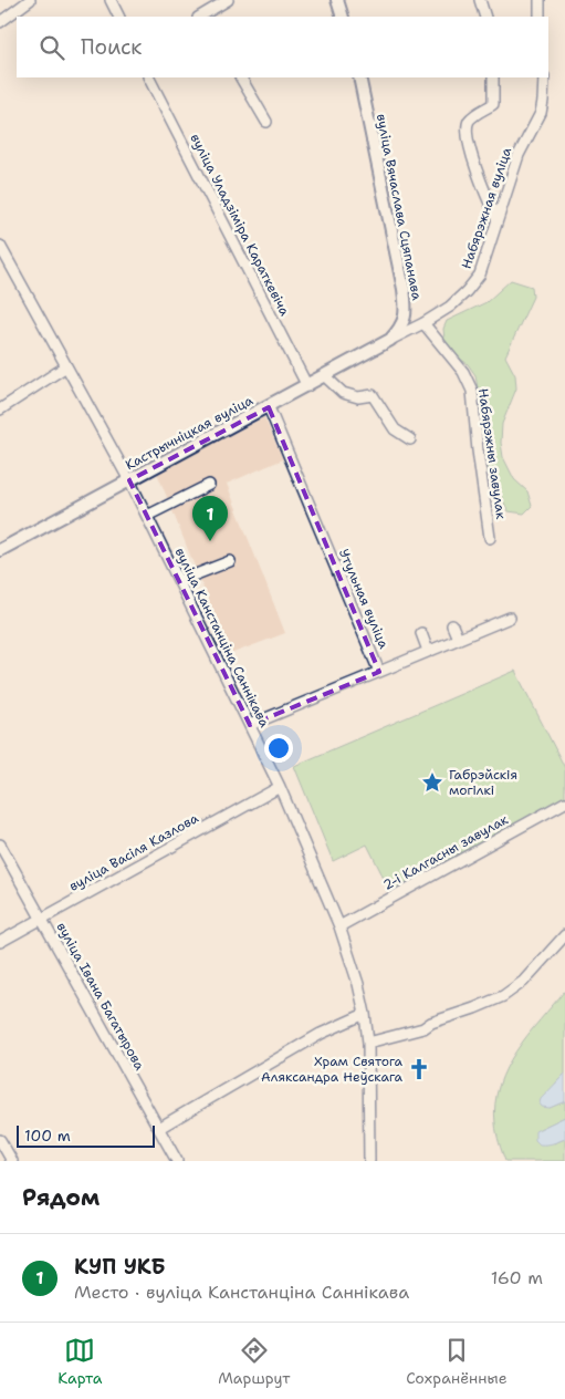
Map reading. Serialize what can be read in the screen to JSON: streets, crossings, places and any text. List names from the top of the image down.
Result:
{
  "streets": {
    "main road": ["вуліца Вячаслава Сцяпанава", "Кастрычніцкая вуліца"],
    "street": [
      "Набярэжная вуліца",
      "вуліца Уладзіміра Караткевіча",
      "Набярэжны завулак",
      "Утульная вуліца",
      "вуліца Канстанціна Саннікава",
      "вуліца Васіля Казлова",
      "2-і Калгасны завулак",
      "вуліца Івана Багатырова"
    ]
  },
  "crossings": [
    ["вуліца Вячаслава Сцяпанава", "Набярэжная вуліца"],
    ["вуліца Вячаслава Сцяпанава", "Кастрычніцкая вуліца"],
    ["Набярэжная вуліца", "Кастрычніцкая вуліца"],
    ["Набярэжная вуліца", "Набярэжны завулак"],
    ["вуліца Уладзіміра Караткевіча", "Кастрычніцкая вуліца"],
    ["Кастрычніцкая вуліца", "Утульная вуліца"],
    ["Кастрычніцкая вуліца", "вуліца Канстанціна Саннікава"],
    ["вуліца Канстанціна Саннікава", "вуліца Васіля Казлова"],
    ["вуліца Канстанціна Саннікава", "2-і Калгасны завулак"],
    ["вуліца Васіля Казлова", "вуліца Івана Багатырова"]
  ],
  "places": {
    "place": ["Габрэйскія могілкі"],
    "church": ["Храм Святога Аляксандра Неўскага"]
  },
  "scale_bar": "100 m",
  "page": {
    "search": "Поиск",
    "pins": "1",
    "scale": "100 m",
    "heading": "Рядом",
    "list": [
      {
        "mark": "1",
        "name": "КУП УКБ",
        "note": "Место · вуліца Канстанціна Саннікава",
        "value": "160 m"
      }
    ],
    "nav": ["Карта", "Маршрут", "Сохранённые"]
  }
}
